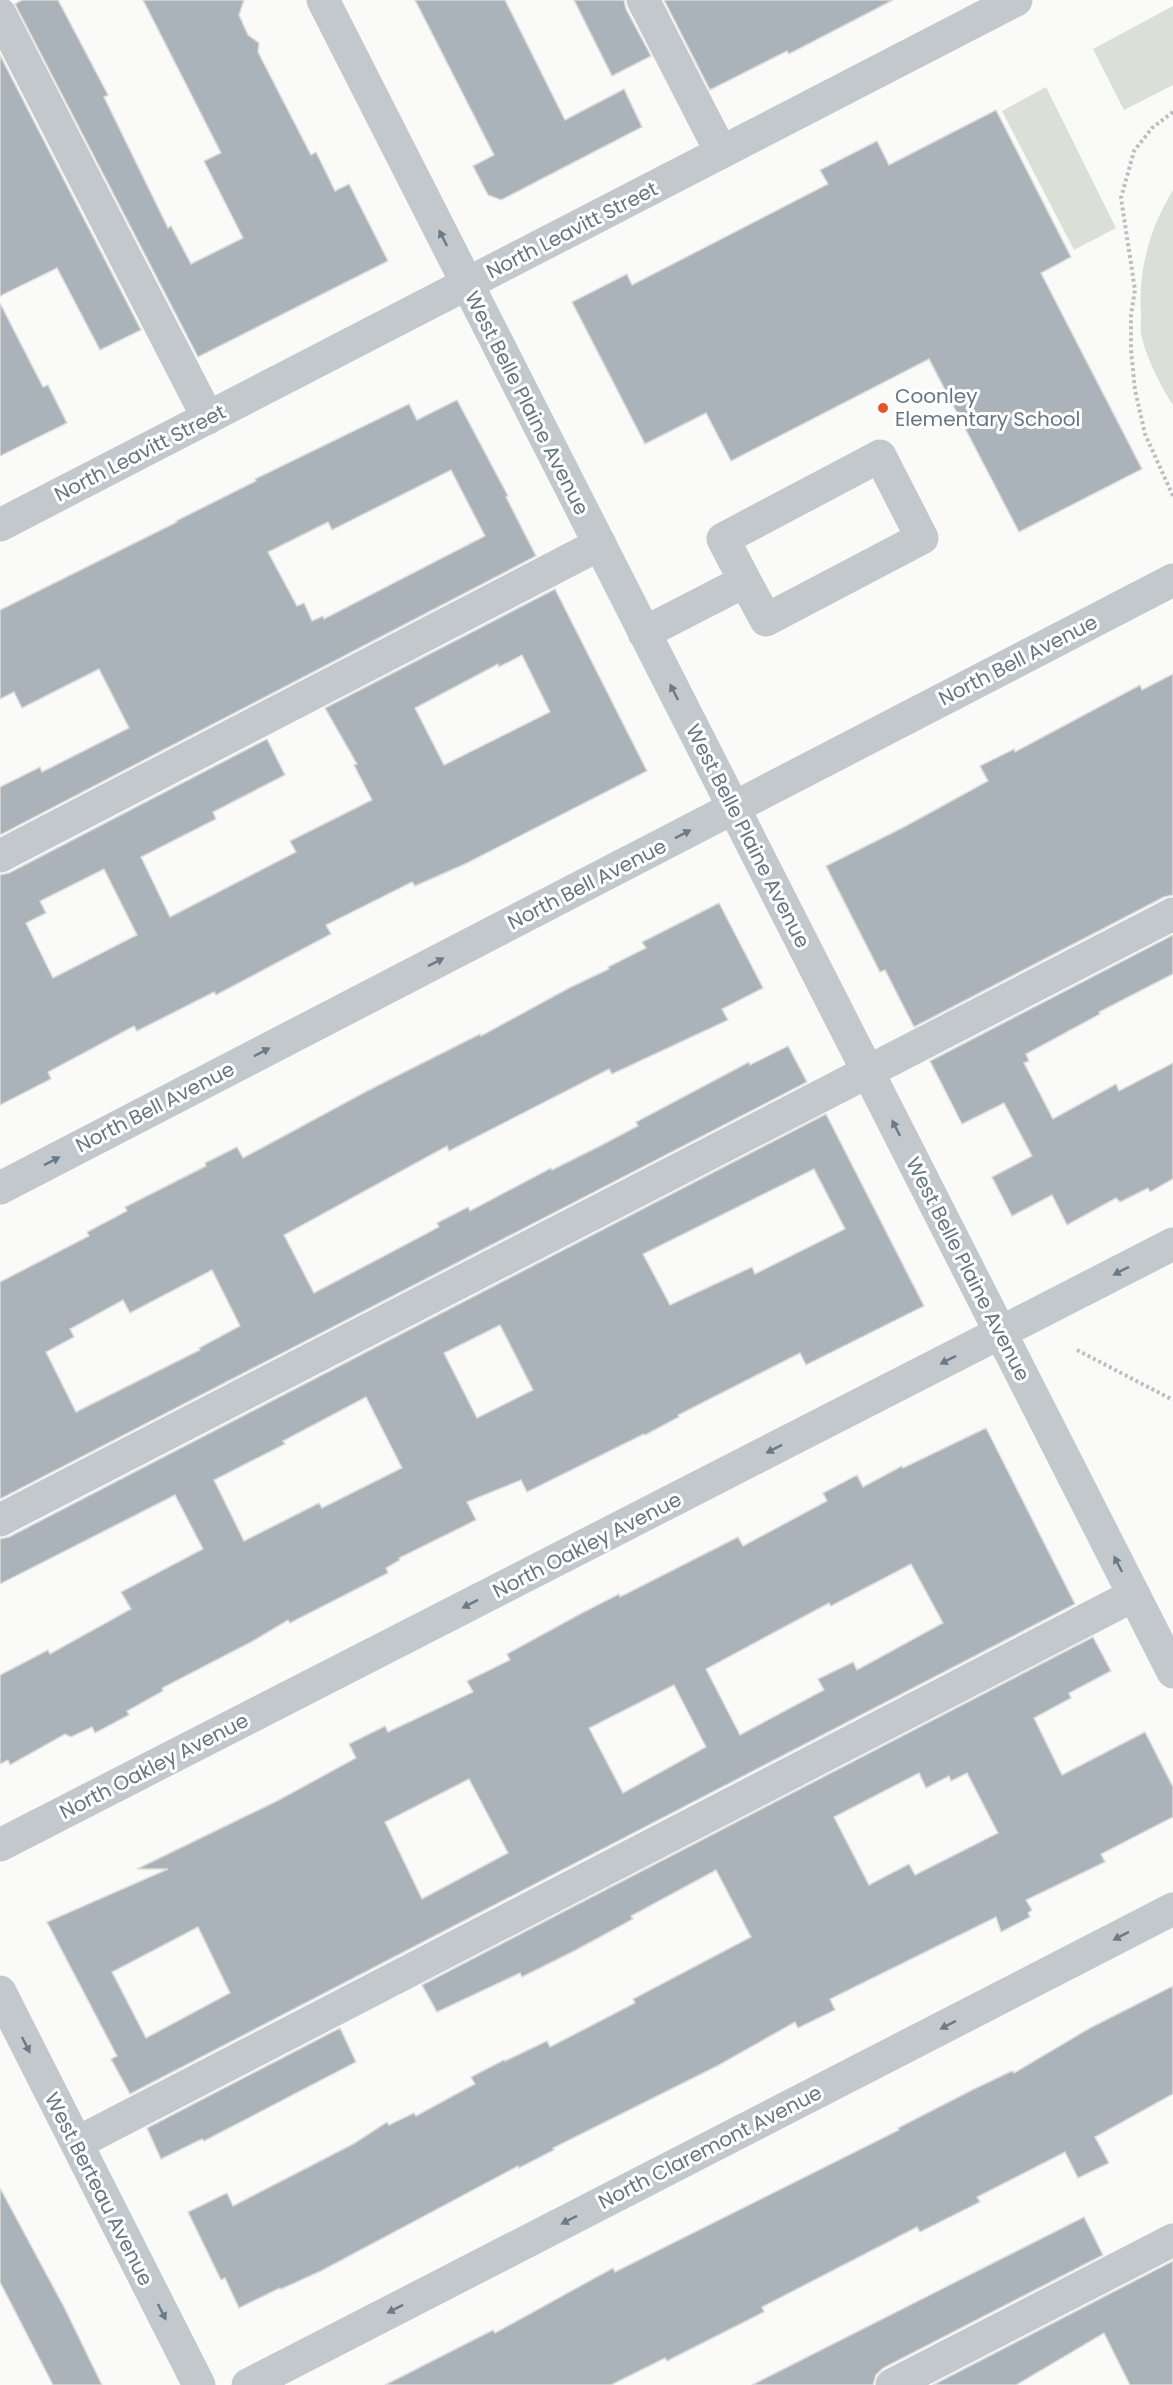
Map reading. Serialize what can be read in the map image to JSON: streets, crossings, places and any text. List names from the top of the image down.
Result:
{
  "streets": {
    "street": [
      "North Leavitt Street",
      "West Belle Plaine Avenue",
      "North Bell Avenue",
      "North Oakley Avenue",
      "North Claremont Avenue",
      "West Berteau Avenue"
    ]
  },
  "crossings": [
    ["North Leavitt Street", "West Belle Plaine Avenue"],
    ["West Belle Plaine Avenue", "North Bell Avenue"],
    ["West Belle Plaine Avenue", "North Oakley Avenue"]
  ],
  "one_way": ["West Berteau Avenue"],
  "places": ["Coonley Elementary School"]
}
